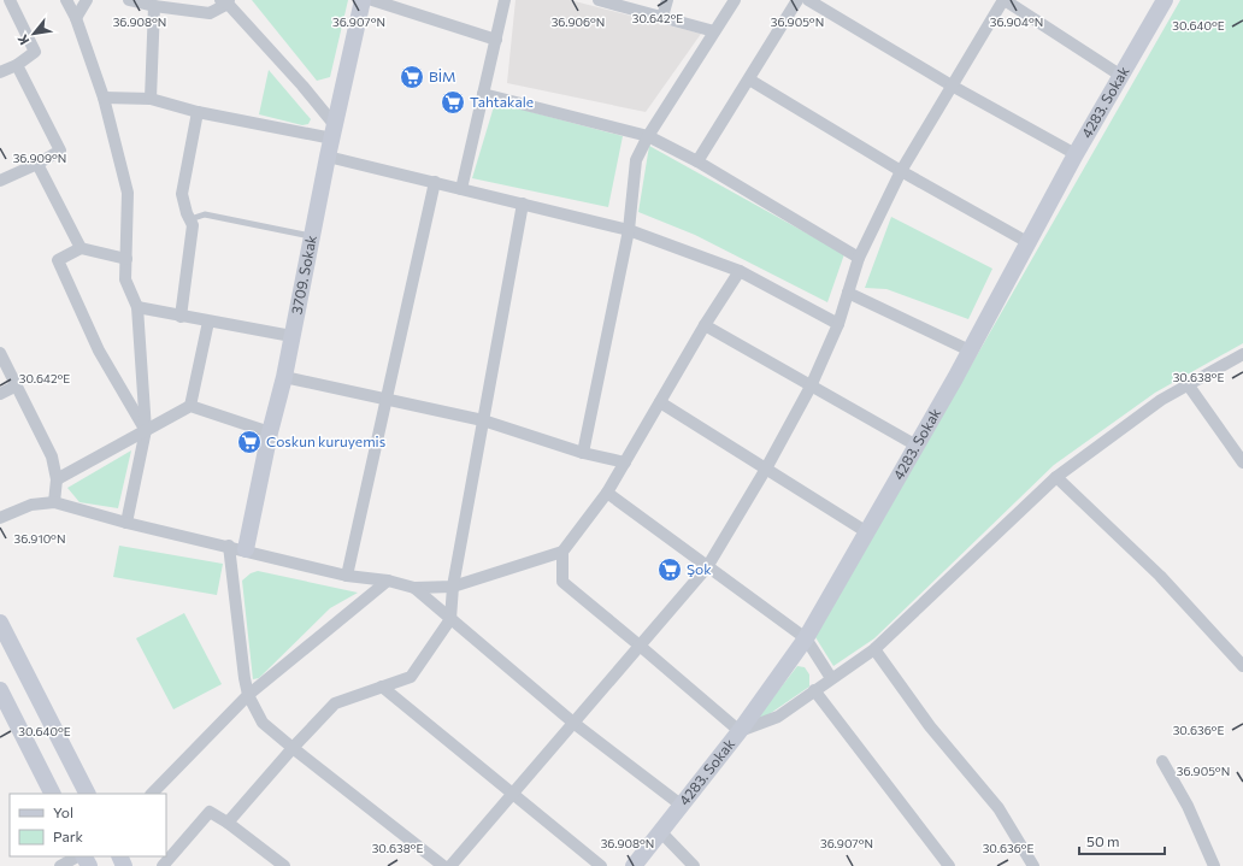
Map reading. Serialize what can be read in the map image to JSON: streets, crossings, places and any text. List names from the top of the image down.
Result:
{
  "streets": {
    "street": ["4283. Sokak", "3709. Sokak"]
  },
  "places": {
    "supermarket": [
      "BİM",
      "Tahtakale",
      "Coskun kuruyemis",
      "Şok"
    ]
  },
  "legend": ["Yol", "Park"],
  "scale_bar": "50 m",
  "north": "bottom left",
  "coordinates": [
    "30.642°E",
    "36.905°N",
    "36.904°N",
    "36.908°N",
    "36.907°N",
    "36.906°N",
    "30.640°E",
    "36.909°N",
    "30.638°E",
    "36.910°N",
    "30.636°E"
  ]
}
